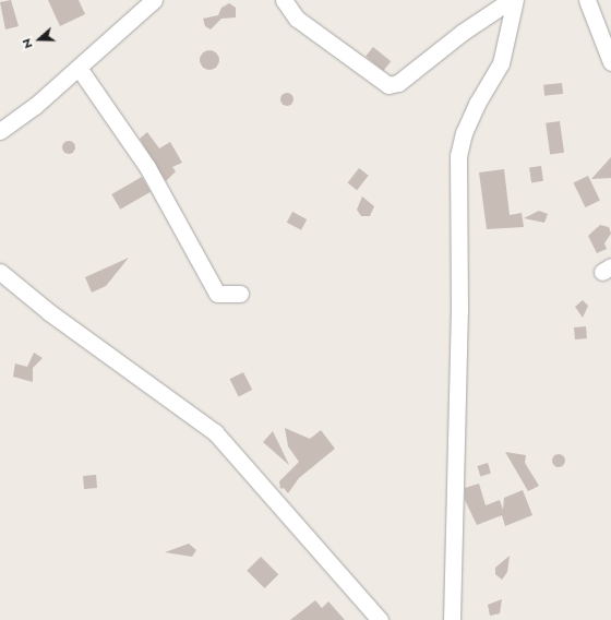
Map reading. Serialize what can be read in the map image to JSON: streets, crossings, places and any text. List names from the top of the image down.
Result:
{
  "north": "left"
}
